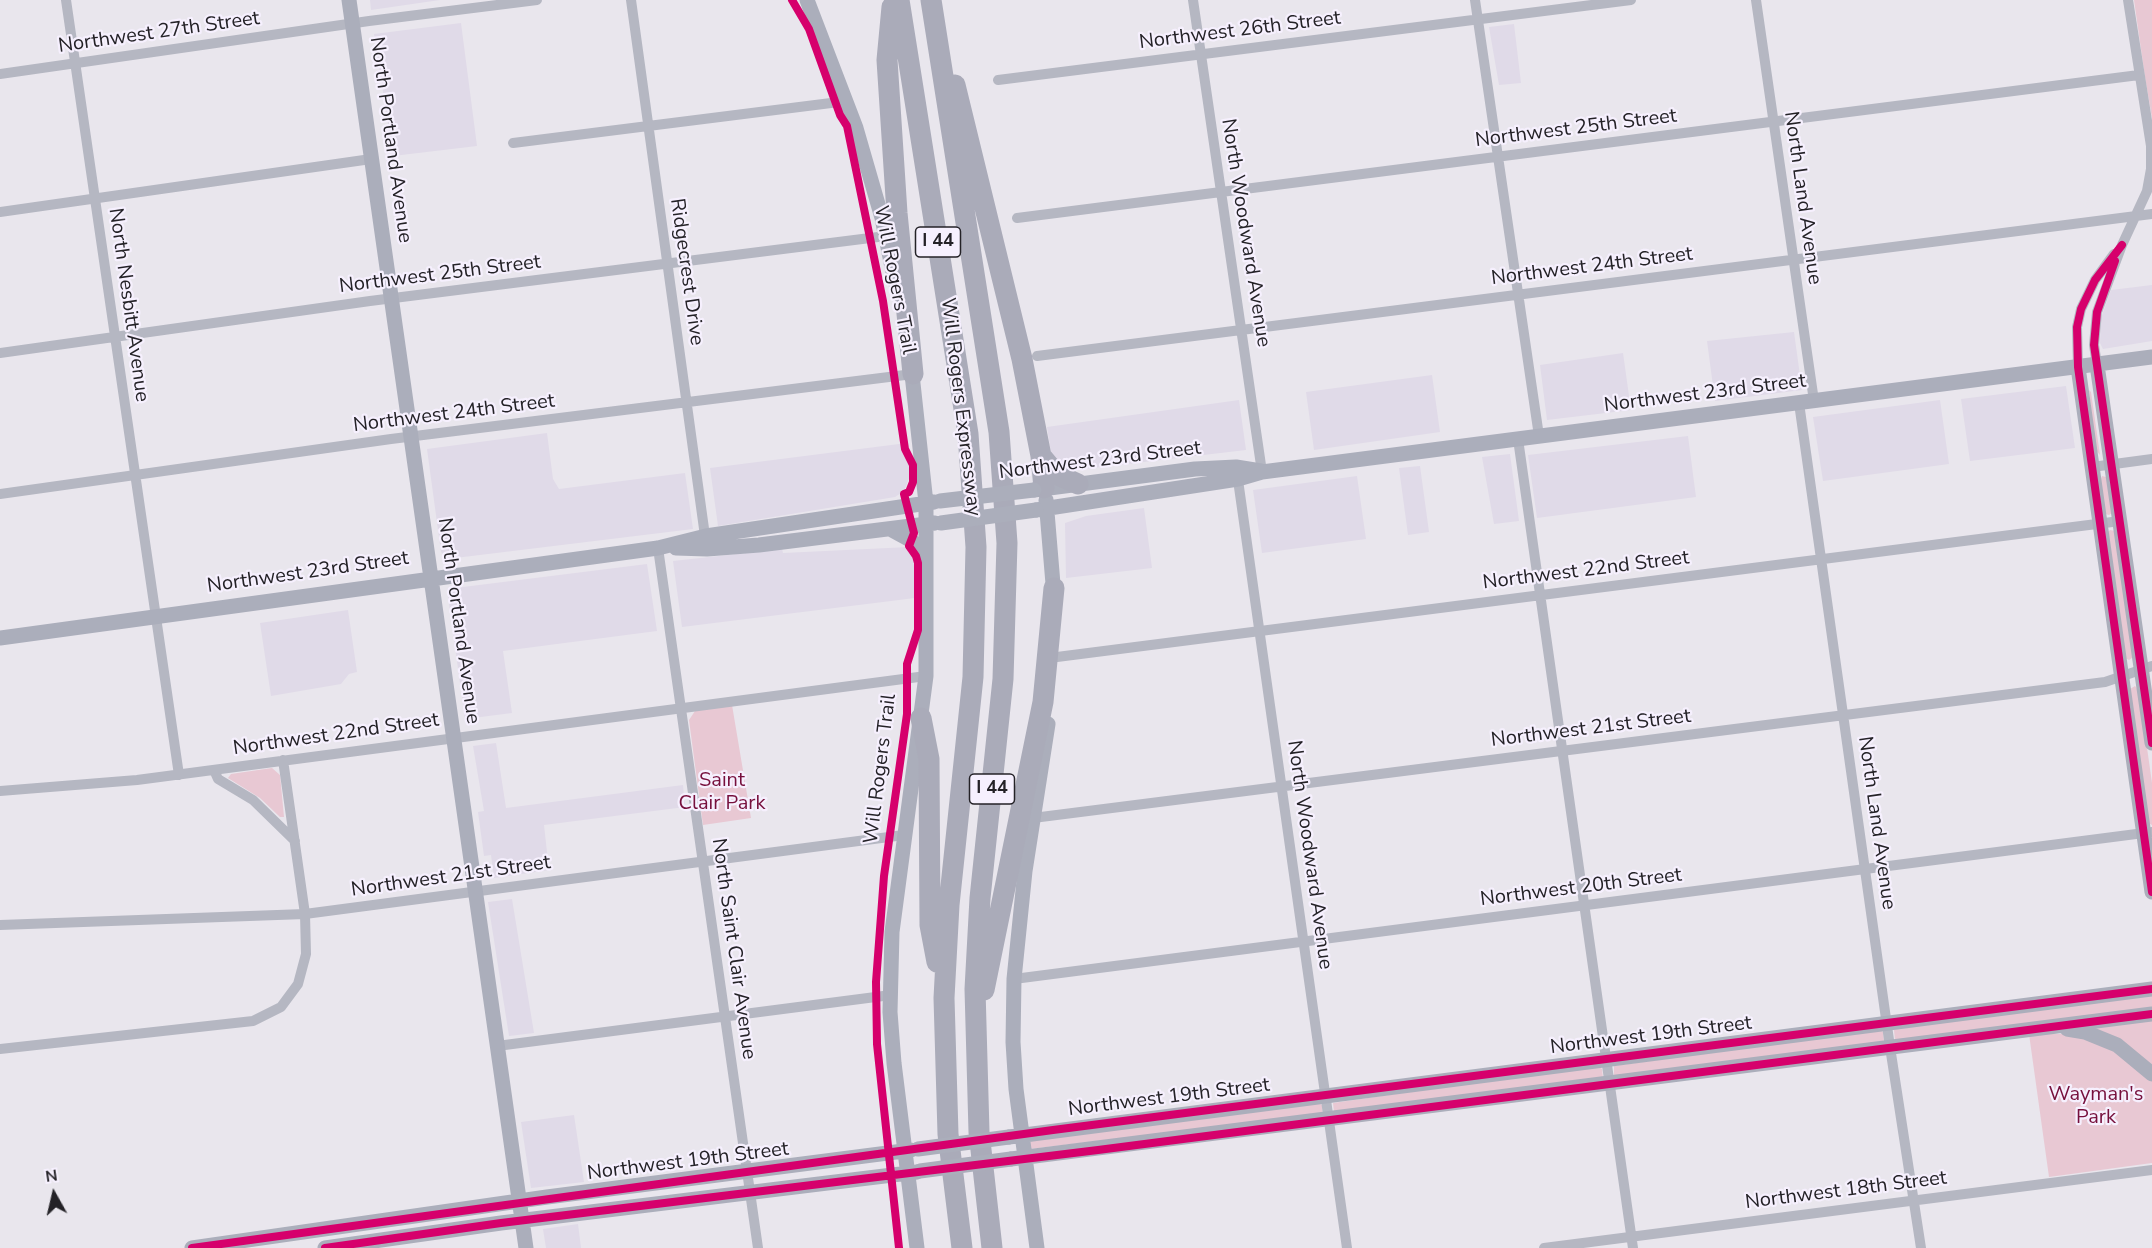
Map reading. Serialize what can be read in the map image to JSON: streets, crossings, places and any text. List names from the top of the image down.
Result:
{
  "streets": {
    "highway": ["I 44", "Will Rogers Expressway"],
    "main road": ["North Portland Avenue", "Northwest 23rd Street", "Northwest 19th Street"],
    "street": [
      "Northwest 26th Street",
      "Northwest 27th Street",
      "Northwest 25th Street",
      "North Land Avenue",
      "North Woodward Avenue",
      "Northwest 24th Street",
      "Ridgecrest Drive",
      "North Nesbitt Avenue",
      "Northwest 22nd Street",
      "Northwest 21st Street",
      "Northwest 20th Street",
      "North Saint Clair Avenue",
      "Northwest 18th Street"
    ],
    "cycle path": ["Will Rogers Trail"]
  },
  "crossings": [
    ["Northwest 26th Street", "North Woodward Avenue"],
    ["Northwest 27th Street", "North Portland Avenue"],
    ["Northwest 27th Street", "North Nesbitt Avenue"],
    ["Northwest 25th Street", "North Portland Avenue"],
    ["Northwest 25th Street", "North Land Avenue"],
    ["Northwest 25th Street", "North Woodward Avenue"],
    ["Northwest 25th Street", "Ridgecrest Drive"],
    ["Northwest 25th Street", "North Nesbitt Avenue"],
    ["North Portland Avenue", "Northwest 24th Street"],
    ["North Portland Avenue", "Northwest 23rd Street"],
    ["North Portland Avenue", "Northwest 22nd Street"],
    ["North Portland Avenue", "Northwest 21st Street"],
    ["North Portland Avenue", "Northwest 19th Street"],
    ["North Land Avenue", "Northwest 24th Street"],
    ["North Land Avenue", "Northwest 23rd Street"],
    ["North Land Avenue", "Northwest 22nd Street"],
    ["North Land Avenue", "Northwest 21st Street"],
    ["North Land Avenue", "Northwest 20th Street"],
    ["North Land Avenue", "Northwest 19th Street"],
    ["North Land Avenue", "Northwest 18th Street"],
    ["North Woodward Avenue", "Northwest 24th Street"],
    ["North Woodward Avenue", "Northwest 23rd Street"],
    ["North Woodward Avenue", "Northwest 22nd Street"],
    ["North Woodward Avenue", "Northwest 21st Street"],
    ["North Woodward Avenue", "Northwest 20th Street"],
    ["North Woodward Avenue", "Northwest 19th Street"],
    ["Northwest 24th Street", "Ridgecrest Drive"],
    ["Northwest 24th Street", "North Nesbitt Avenue"],
    ["Ridgecrest Drive", "Northwest 23rd Street"],
    ["North Nesbitt Avenue", "Northwest 23rd Street"],
    ["North Nesbitt Avenue", "Northwest 22nd Street"],
    ["Northwest 23rd Street", "North Saint Clair Avenue"],
    ["Northwest 22nd Street", "North Saint Clair Avenue"],
    ["Northwest 21st Street", "North Saint Clair Avenue"],
    ["North Saint Clair Avenue", "Northwest 19th Street"]
  ],
  "parks": ["Saint Clair Park", "Wayman's Park"],
  "north": "top"
}
